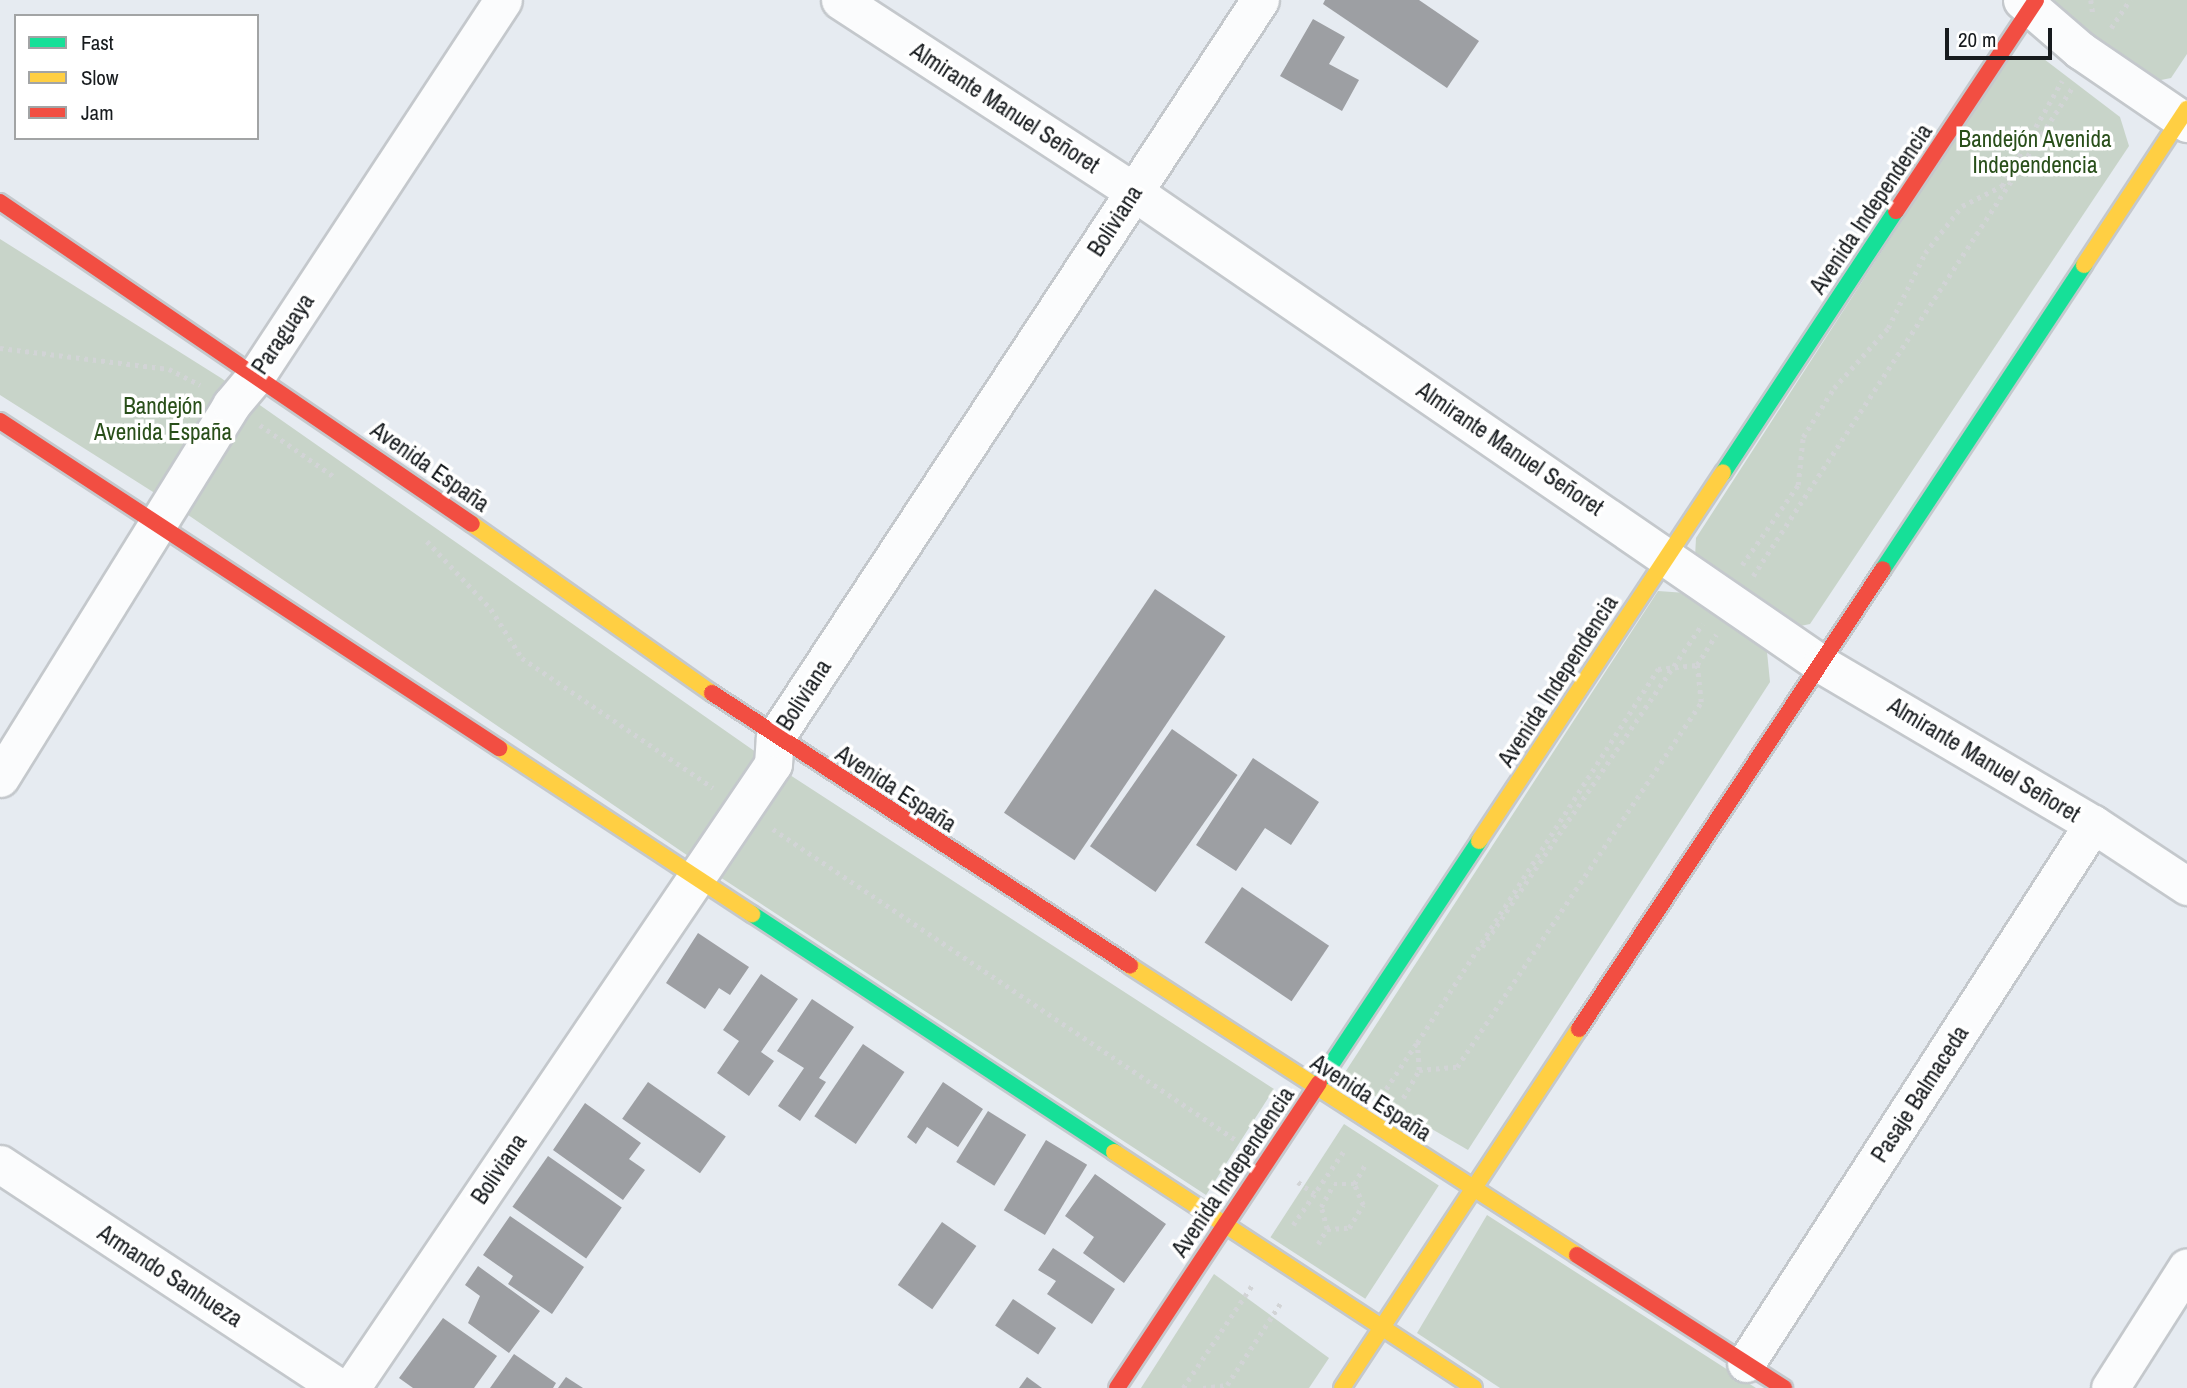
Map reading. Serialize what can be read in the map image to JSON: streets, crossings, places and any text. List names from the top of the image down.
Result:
{
  "streets": {
    "main road": ["Avenida Independencia", "Avenida España"],
    "street": [
      "Almirante Manuel Señoret",
      "Boliviana",
      "Paraguaya",
      "Pasaje Balmaceda",
      "Armando Sanhueza"
    ]
  },
  "crossings": [
    ["Almirante Manuel Señoret", "Avenida Independencia"],
    ["Almirante Manuel Señoret", "Boliviana"],
    ["Almirante Manuel Señoret", "Pasaje Balmaceda"],
    ["Avenida Independencia", "Avenida España"],
    ["Boliviana", "Avenida España"],
    ["Paraguaya", "Avenida España"],
    ["Avenida España", "Pasaje Balmaceda"]
  ],
  "parks": ["Bandejón Avenida Independencia", "Bandejón Avenida España"],
  "legend": ["Fast", "Slow", "Jam"],
  "scale_bar": "20 m"
}
